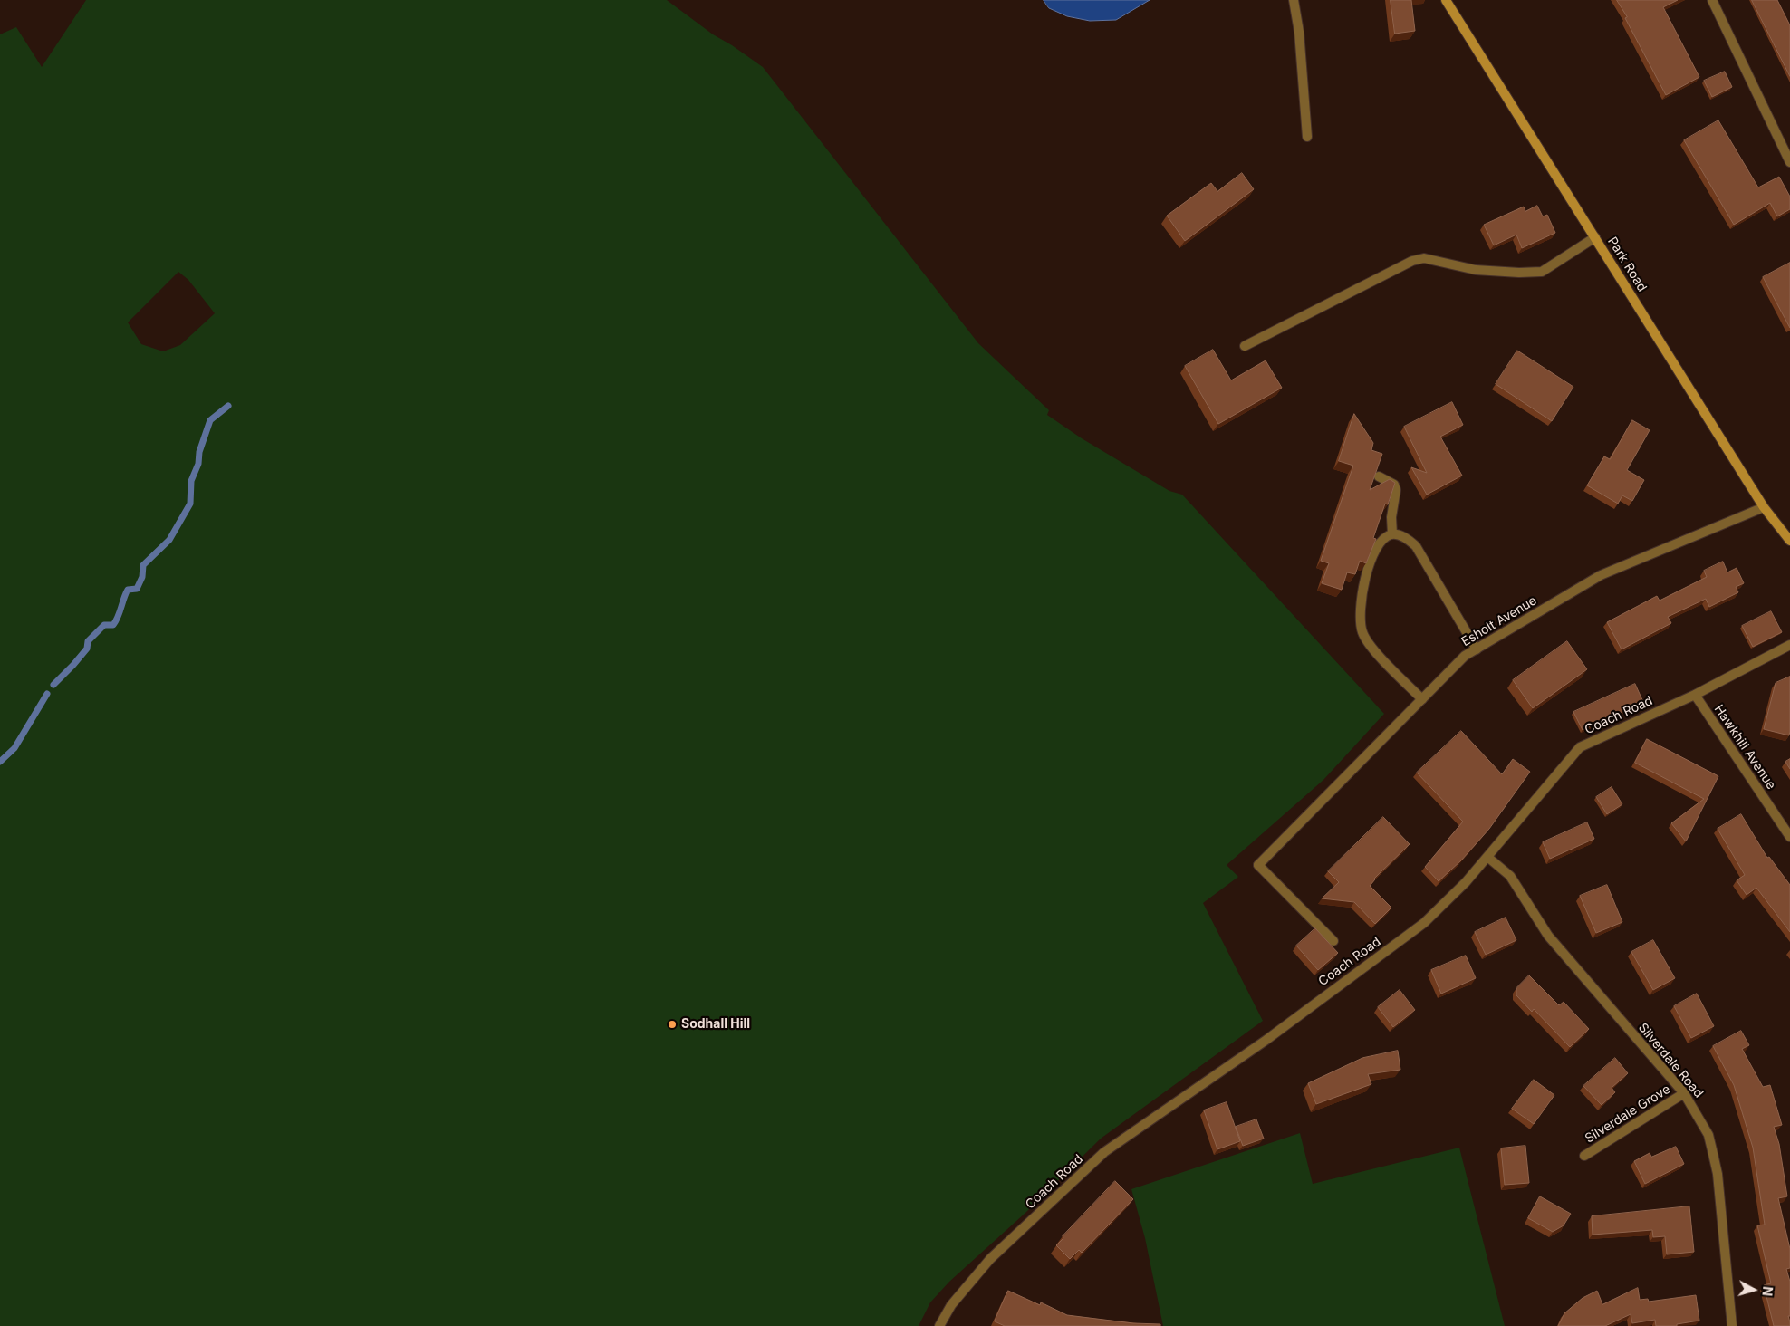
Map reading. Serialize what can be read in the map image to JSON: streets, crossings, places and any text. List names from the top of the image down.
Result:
{
  "streets": {
    "main road": ["Park Road"],
    "street": [
      "Esholt Avenue",
      "Coach Road",
      "Hawkhill Avenue",
      "Silverdale Road",
      "Silverdale Grove"
    ]
  },
  "crossings": [
    ["Park Road", "Esholt Avenue"],
    ["Coach Road", "Hawkhill Avenue"],
    ["Coach Road", "Silverdale Road"],
    ["Silverdale Road", "Silverdale Grove"]
  ],
  "places": ["Sodhall Hill"],
  "north": "right"
}
